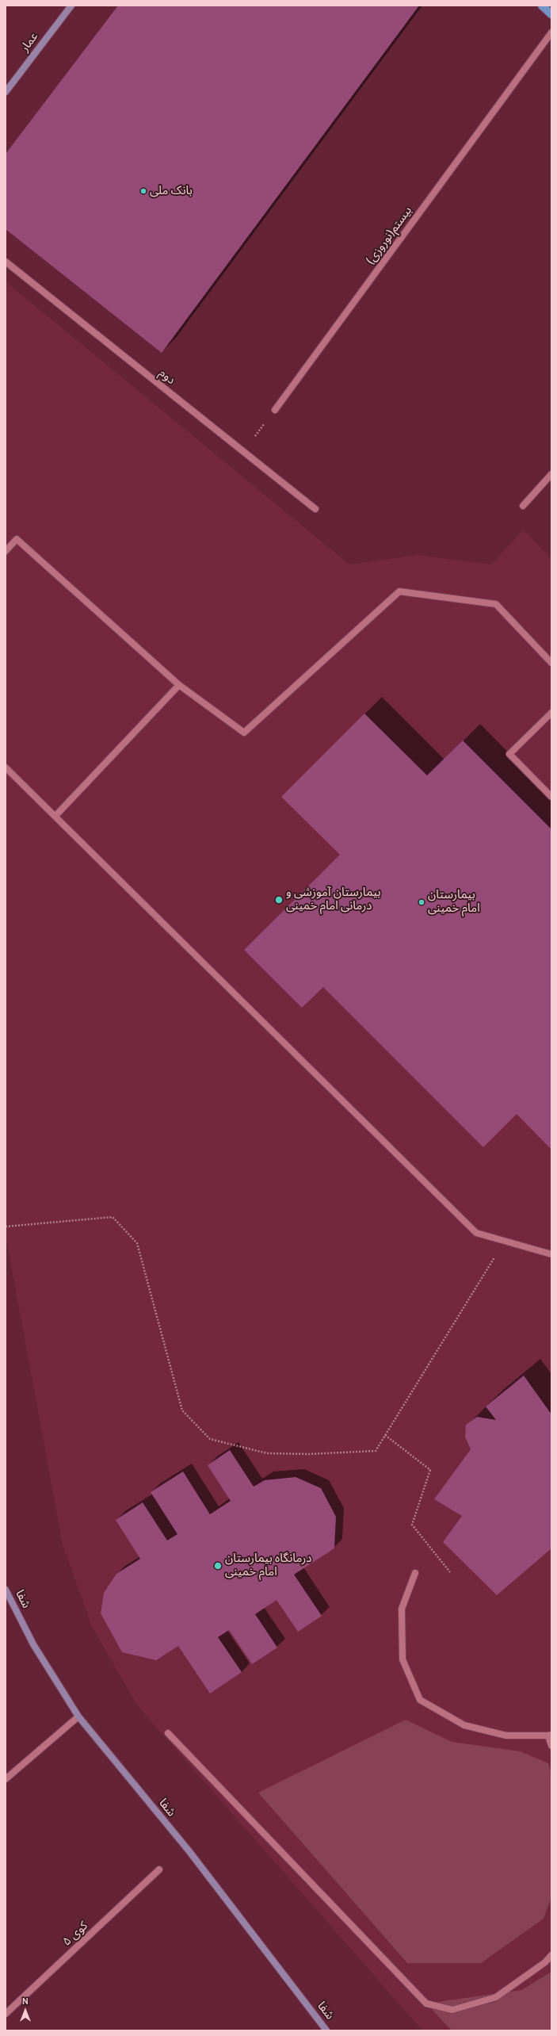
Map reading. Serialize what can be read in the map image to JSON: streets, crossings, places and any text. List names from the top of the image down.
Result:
{
  "streets": {
    "street": [
      "عمار",
      "بیستم(نوروزی)",
      "دوم",
      "شفا",
      "کوی ۵"
    ]
  },
  "places": [
    "بانک ملی",
    "بیمارستان آموزشی و درمانی امام خمینی",
    "بیمارستان امام خمینی",
    "درمانگاه بیمارستان امام خمینی"
  ],
  "north": "top"
}
